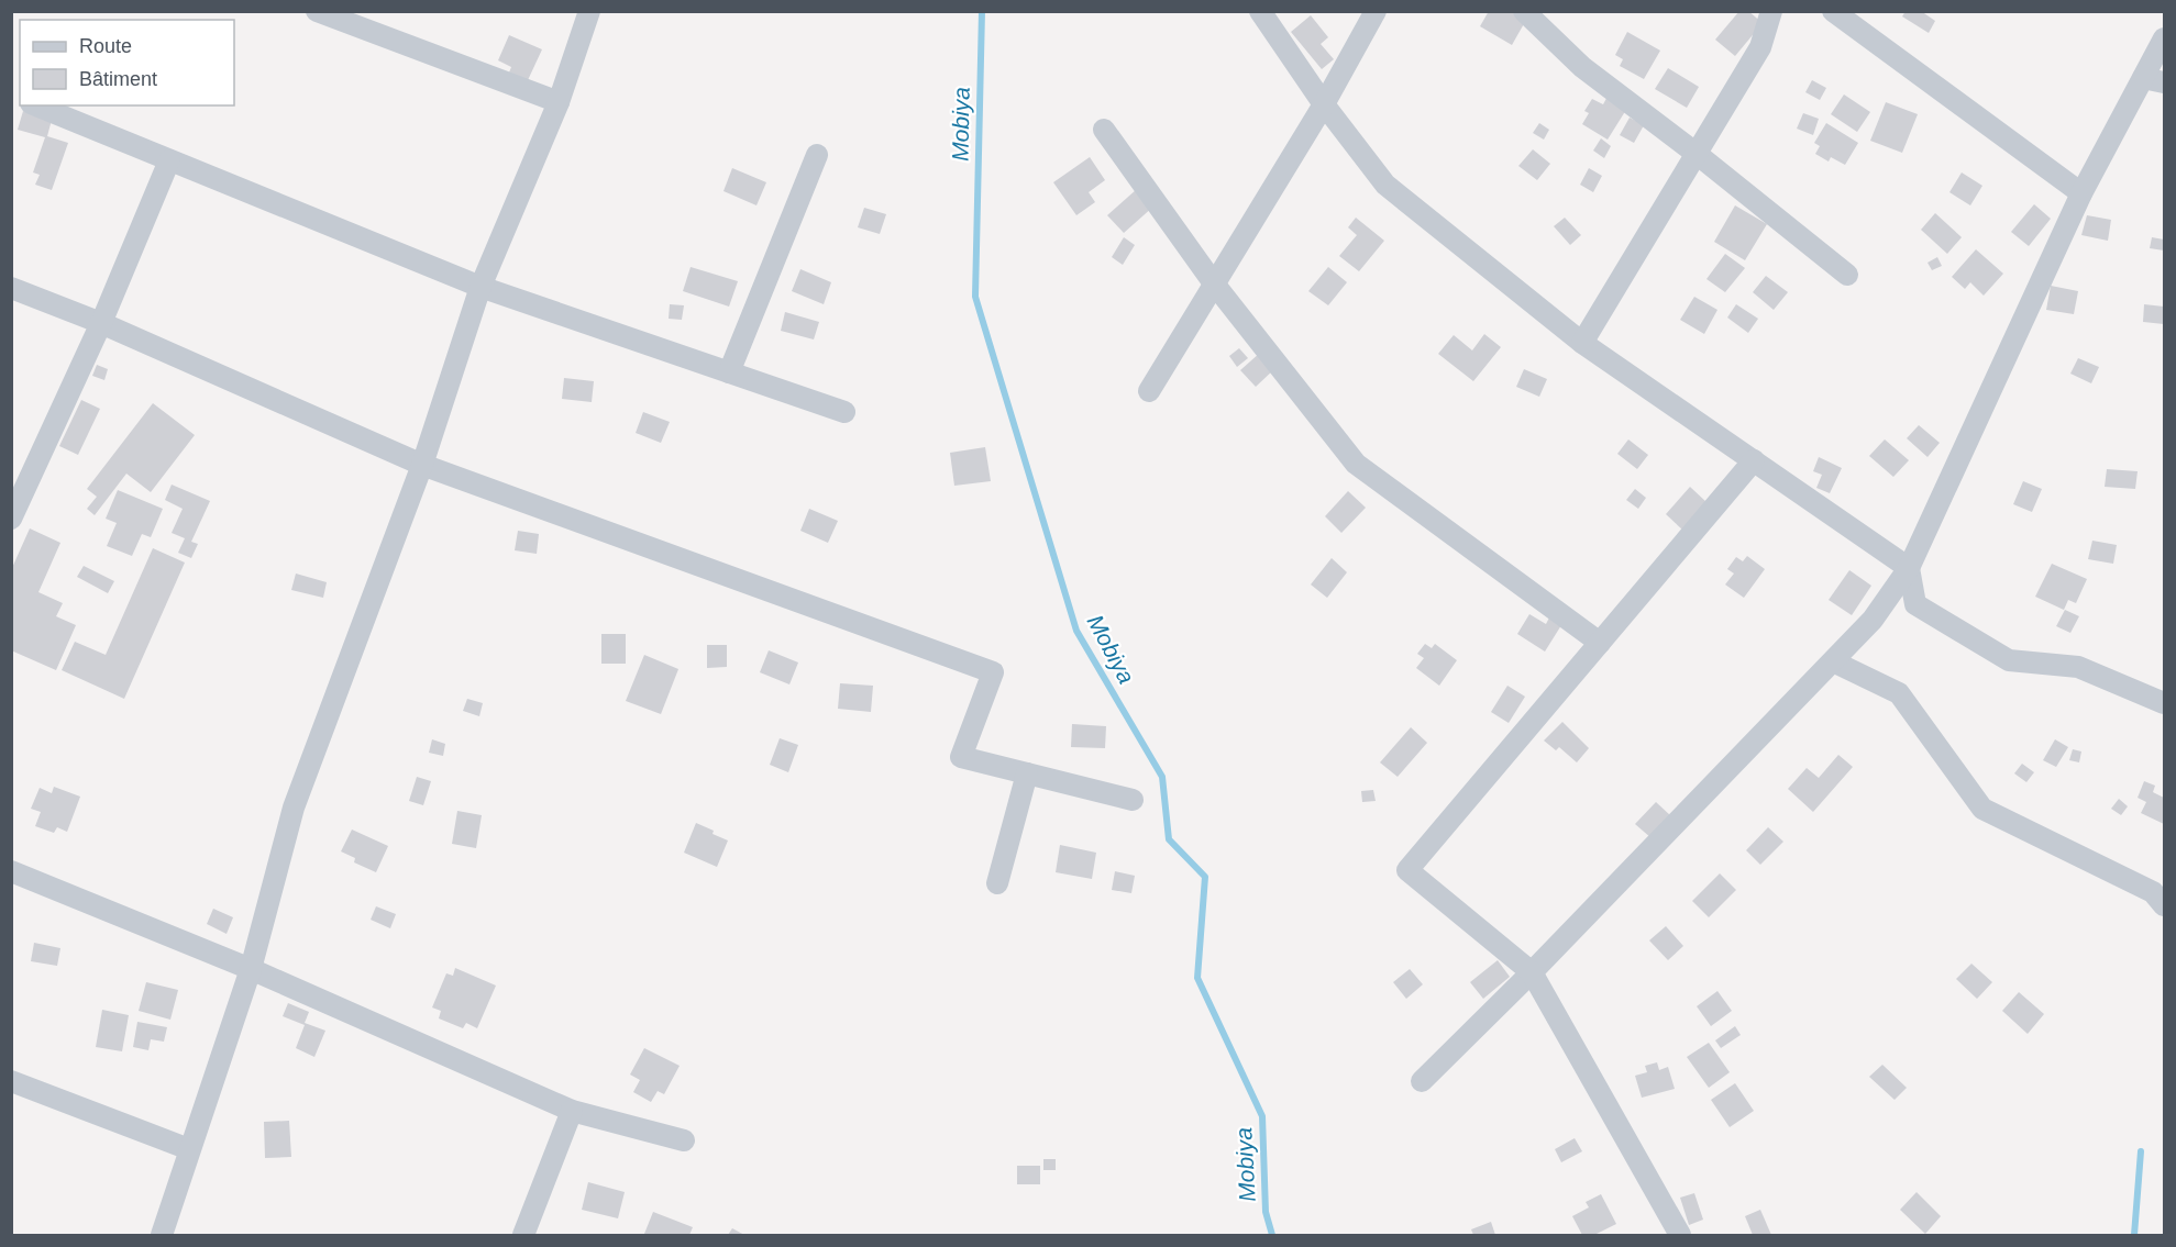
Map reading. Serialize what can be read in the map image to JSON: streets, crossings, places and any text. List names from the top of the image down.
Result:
{
  "water": ["Mobiya"],
  "legend": ["Route", "Bâtiment"]
}
